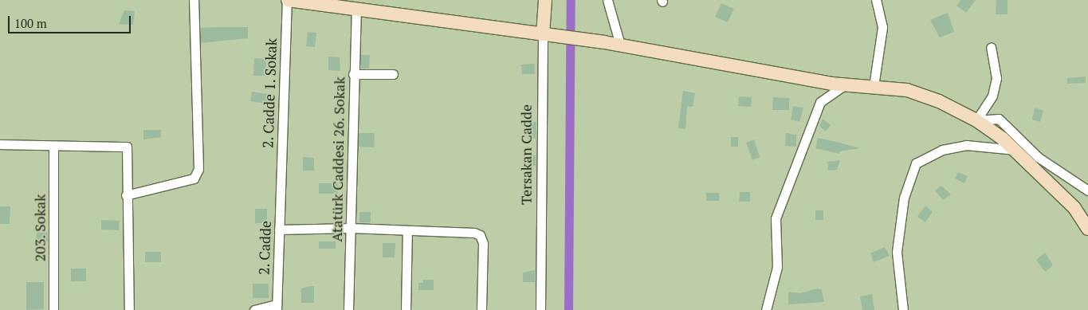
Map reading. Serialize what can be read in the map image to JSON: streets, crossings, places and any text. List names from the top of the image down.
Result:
{
  "streets": {
    "main road": ["Tersakan Cadde"],
    "street": [
      "2. Cadde 1. Sokak",
      "Atatürk Caddesi 26. Sokak",
      "203. Sokak",
      "2. Cadde"
    ]
  },
  "crossings": [
    ["2. Cadde 1. Sokak", "2. Cadde"]
  ],
  "scale_bar": "100 m"
}
